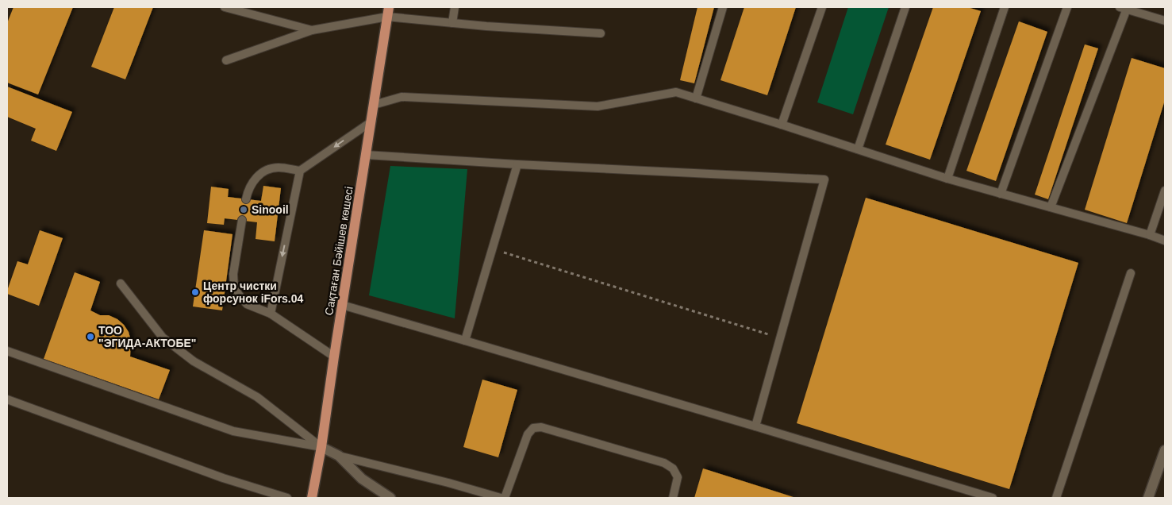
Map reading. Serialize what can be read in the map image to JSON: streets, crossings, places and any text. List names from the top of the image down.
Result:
{
  "streets": {
    "main road": ["Сақтаған Бәйішев көшесі"]
  },
  "places": ["Sinooil", "Центр чистки форсунок iFors.04", "ТОО \"ЭГИДА-АКТОБЕ\""]
}
